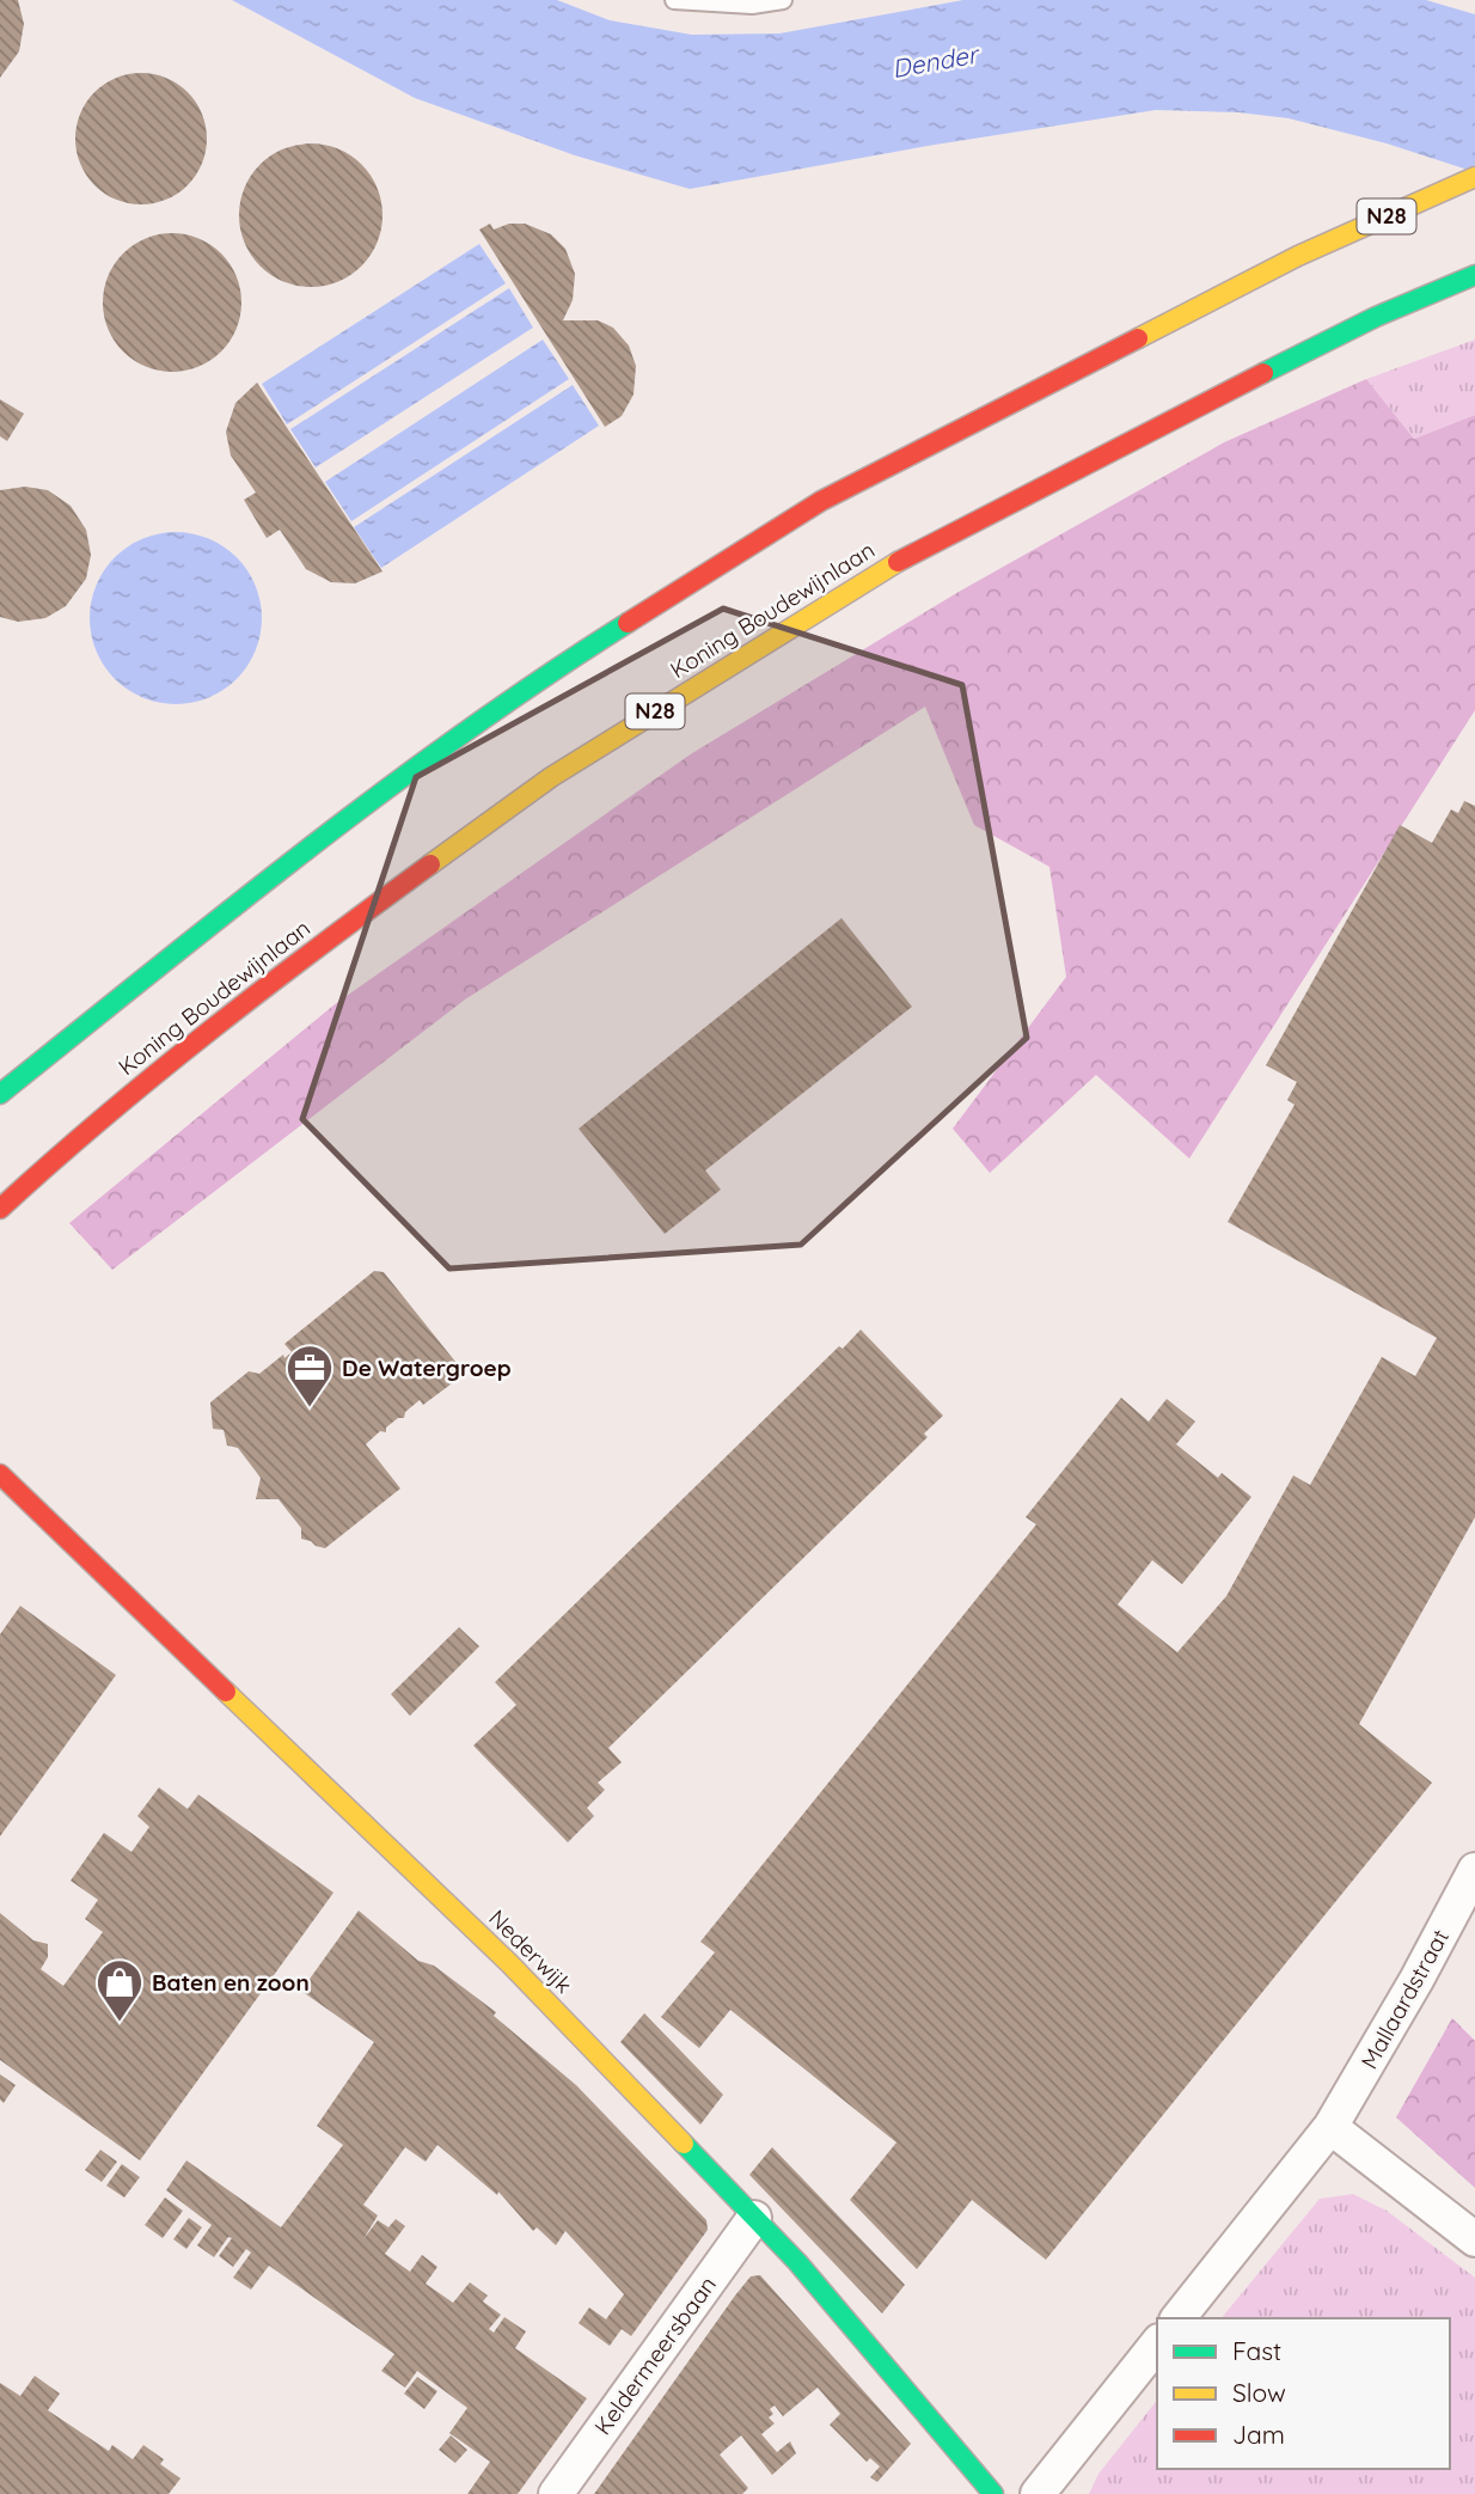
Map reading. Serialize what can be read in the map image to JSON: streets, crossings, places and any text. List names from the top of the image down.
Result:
{
  "streets": {
    "main road": ["N28", "Koning Boudewijnlaan", "Nederwijk"],
    "street": ["Mallaardstraat", "Keldermeersbaan"]
  },
  "crossings": [
    ["Nederwijk", "Keldermeersbaan"]
  ],
  "water": ["Dender"],
  "places": {
    "office": ["De Watergroep"],
    "shop": ["Baten en zoon"]
  },
  "legend": ["Fast", "Slow", "Jam"]
}
